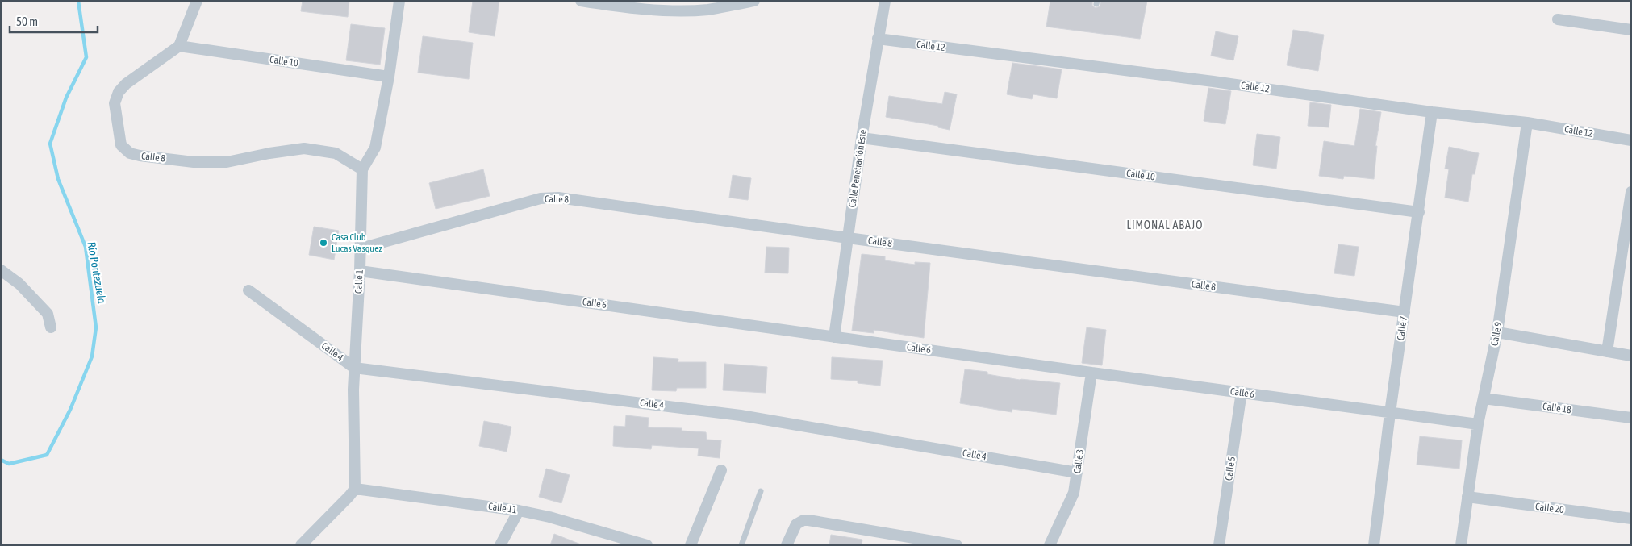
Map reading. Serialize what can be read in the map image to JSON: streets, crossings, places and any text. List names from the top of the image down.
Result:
{
  "streets": {
    "street": [
      "Calle 12",
      "Calle 10",
      "Calle 8",
      "Calle Penetración Este",
      "Calle 1",
      "Calle 6",
      "Calle 7",
      "Calle 9",
      "Calle 4",
      "Calle 18",
      "Calle 3",
      "Calle 5",
      "Calle 11",
      "Calle 20"
    ]
  },
  "crossings": [
    ["Calle 12", "Calle Penetración Este"],
    ["Calle 12", "Calle 7"],
    ["Calle 12", "Calle 9"],
    ["Calle 10", "Calle 8"],
    ["Calle 10", "Calle Penetración Este"],
    ["Calle 10", "Calle 1"],
    ["Calle 10", "Calle 7"],
    ["Calle 8", "Calle Penetración Este"],
    ["Calle 8", "Calle 1"],
    ["Calle 8", "Calle 7"],
    ["Calle Penetración Este", "Calle 6"],
    ["Calle 1", "Calle 6"],
    ["Calle 1", "Calle 4"],
    ["Calle 1", "Calle 11"],
    ["Calle 6", "Calle 7"],
    ["Calle 6", "Calle 9"],
    ["Calle 6", "Calle 3"],
    ["Calle 6", "Calle 5"],
    ["Calle 9", "Calle 18"],
    ["Calle 9", "Calle 20"],
    ["Calle 4", "Calle 3"]
  ],
  "districts": ["LIMONAL ABAJO"],
  "water": ["Río Pontezuela"],
  "places": ["Casa Club Lucas Vasquez"],
  "scale_bar": "50 m"
}
